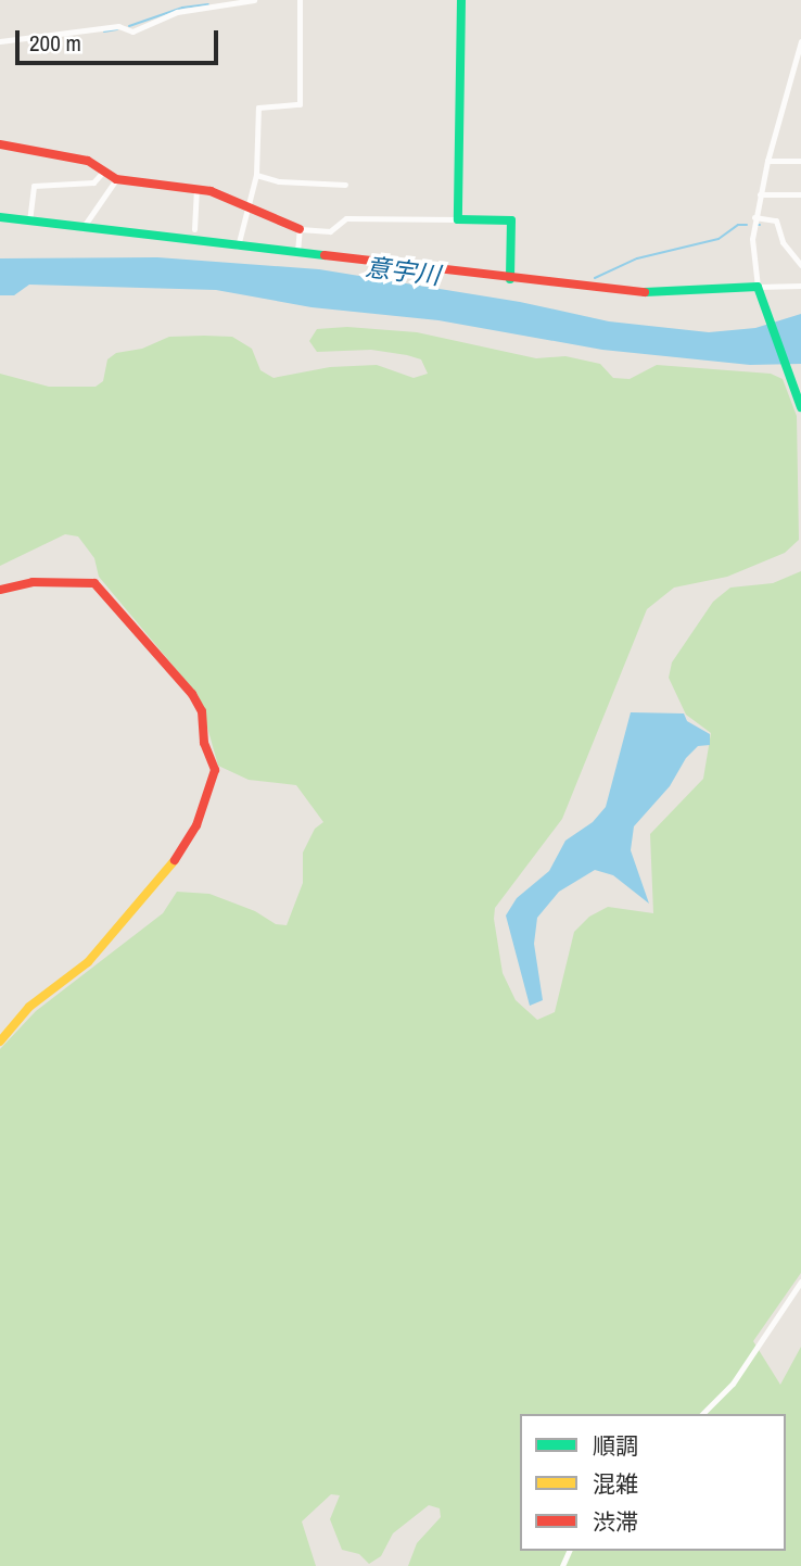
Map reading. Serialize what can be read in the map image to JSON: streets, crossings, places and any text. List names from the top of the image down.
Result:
{
  "water": ["意宇川"],
  "legend": ["順調", "混雑", "渋滞"],
  "scale_bar": "200 m"
}
